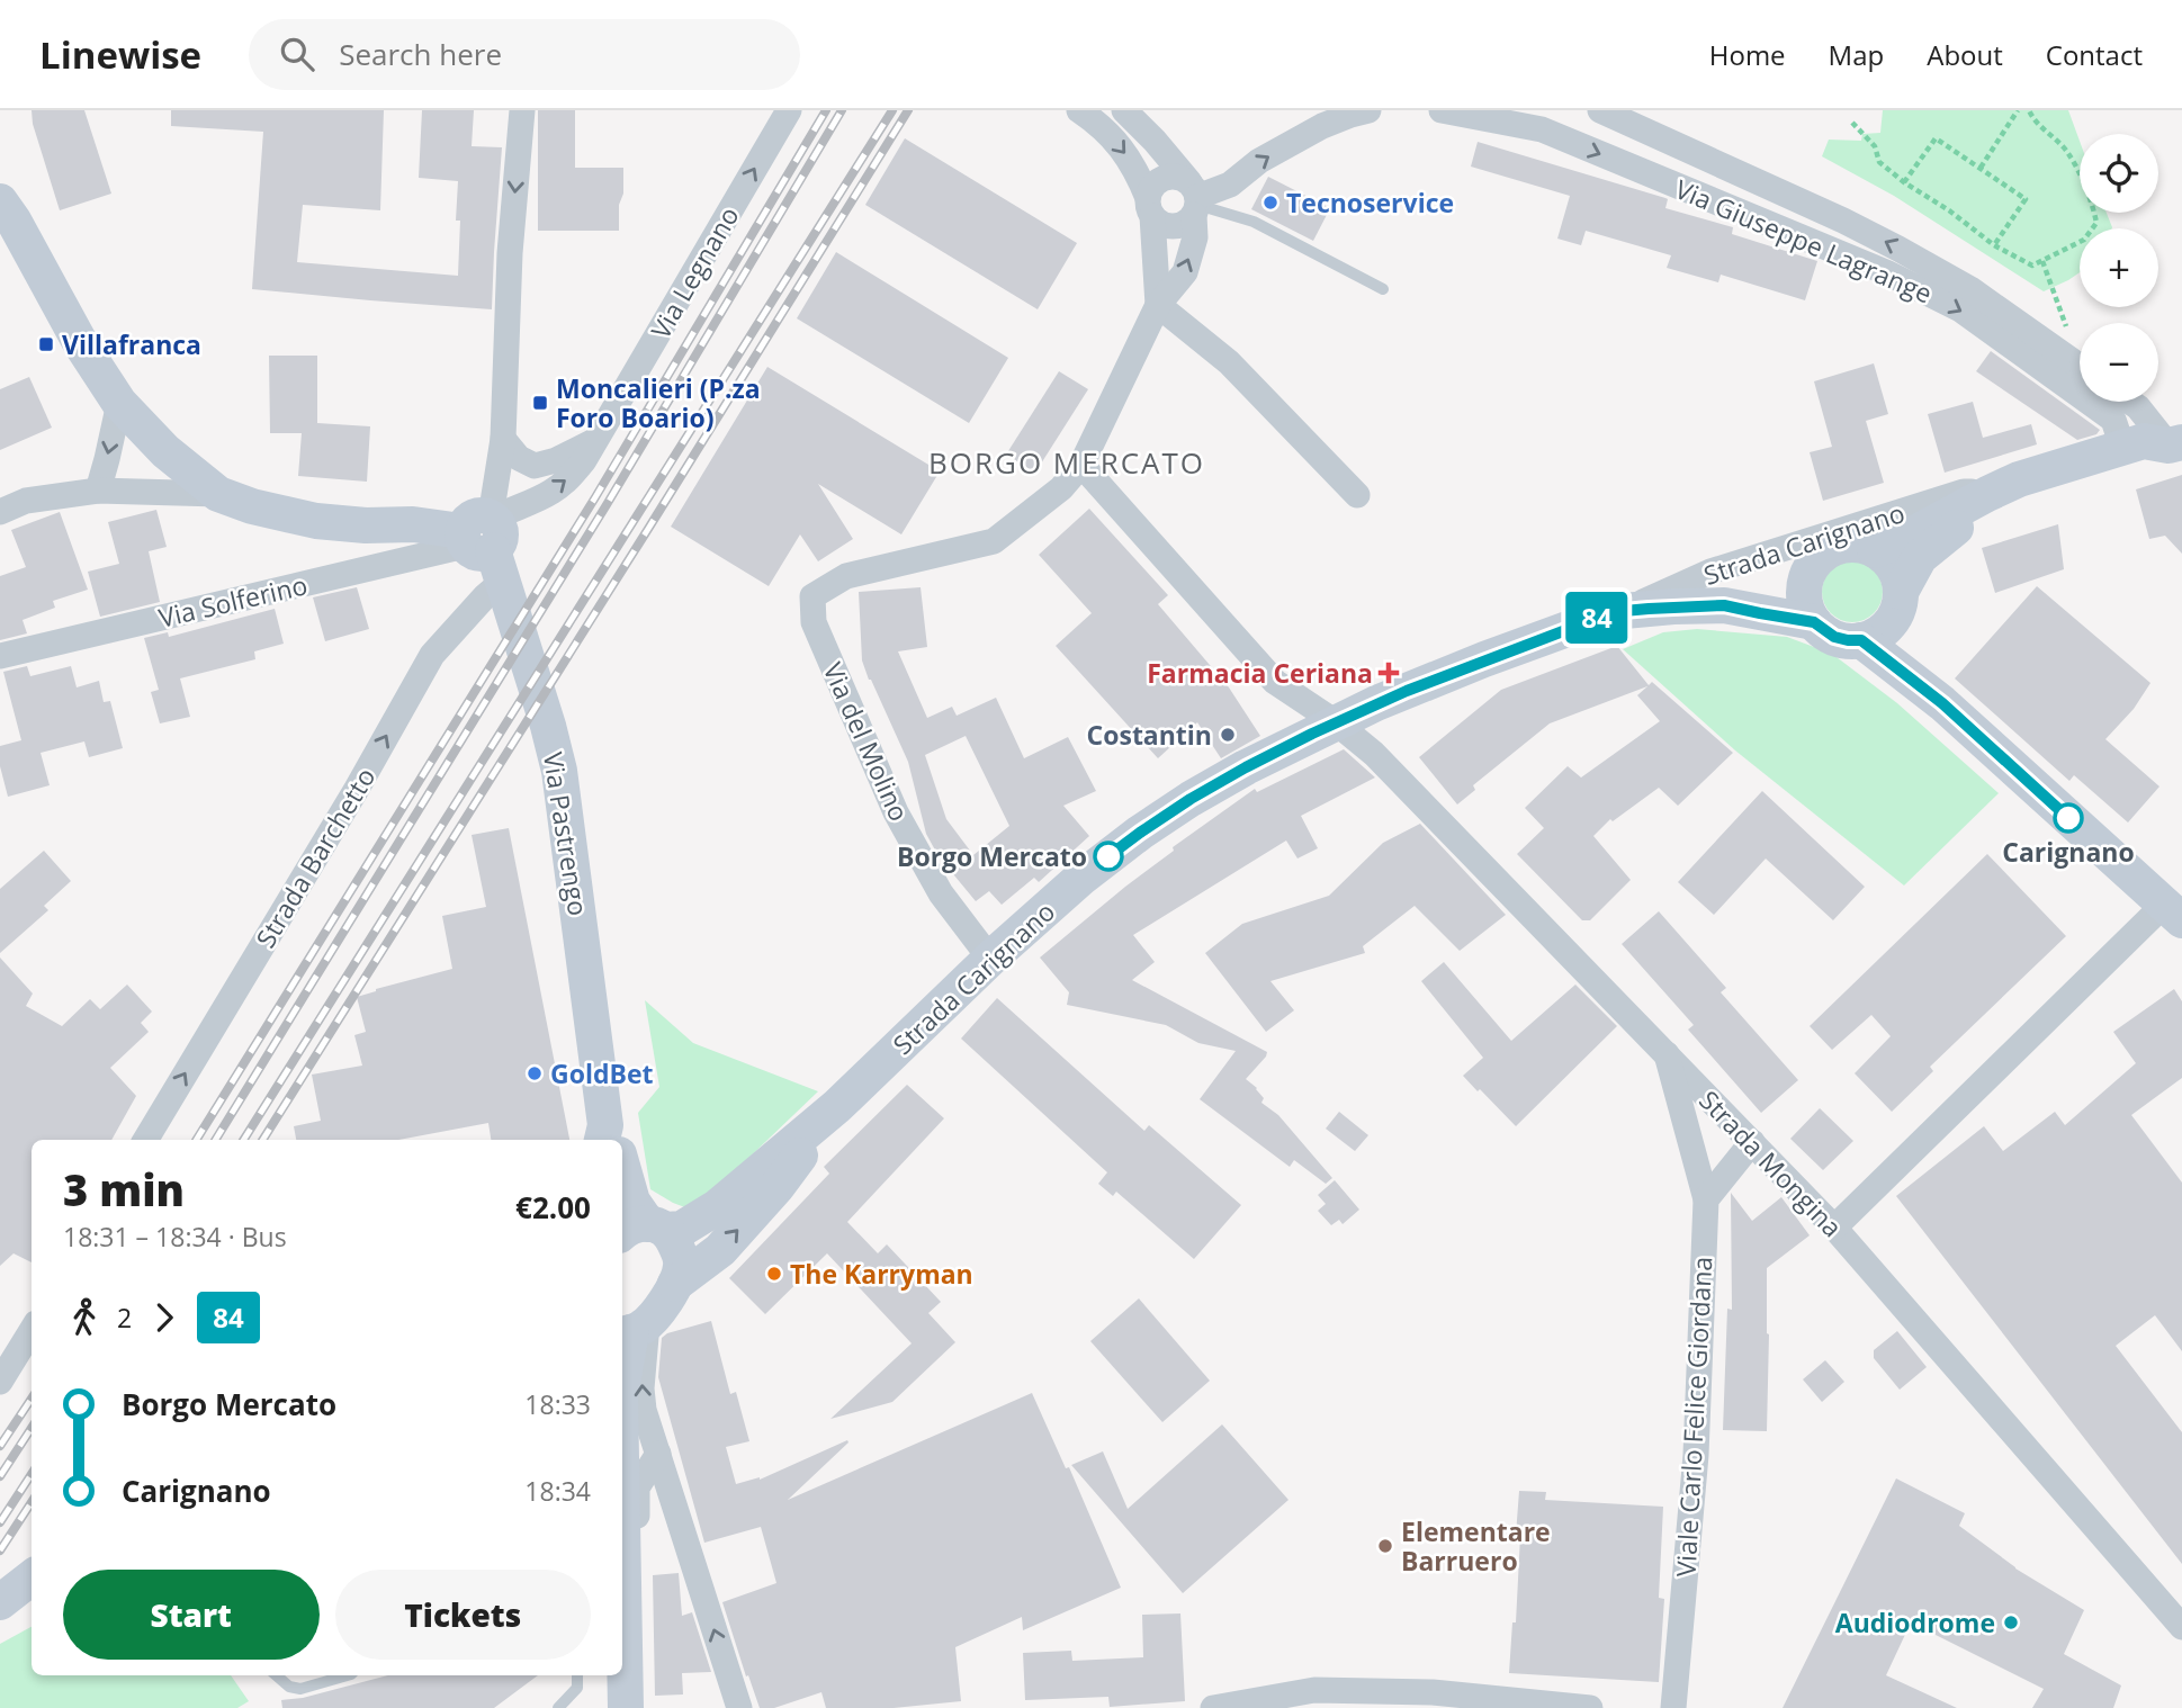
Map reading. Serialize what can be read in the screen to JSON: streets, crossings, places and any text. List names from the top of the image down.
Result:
{
  "streets": {
    "main road": ["Strada Carignano", "Via Pastrengo"],
    "street": [
      "Via Giuseppe Lagrange",
      "Via Legnano",
      "Via Solferino",
      "Via del Molino",
      "Strada Barchetto",
      "Strada Mongina",
      "Viale Carlo Felice Giordana"
    ]
  },
  "crossings": [
    ["Via Giuseppe Lagrange", "Strada Carignano"],
    ["Via Legnano", "Via Solferino"],
    ["Via Legnano", "Via Pastrengo"],
    ["Via Legnano", "Strada Barchetto"],
    ["Strada Carignano", "Via del Molino"],
    ["Strada Carignano", "Via Pastrengo"],
    ["Strada Carignano", "Strada Mongina"],
    ["Via Solferino", "Via Pastrengo"],
    ["Via Solferino", "Strada Barchetto"],
    ["Via del Molino", "Strada Mongina"],
    ["Via Pastrengo", "Strada Barchetto"],
    ["Strada Mongina", "Viale Carlo Felice Giordana"]
  ],
  "one_way": ["Via Legnano", "Strada Barchetto"],
  "districts": ["BORGO MERCATO"],
  "places": {
    "other": [
      "Tecnoservice",
      "Costantin",
      "Carignano",
      "Borgo Mercato",
      "GoldBet",
      "The Karryman",
      "Elementare Barruero",
      "Audiodrome"
    ],
    "transit": ["Villafranca", "Moncalieri (P.za Foro Boario)"],
    "health": ["Farmacia Ceriana"]
  },
  "lines": ["bus line 84"],
  "page": {
    "header": "Linewise",
    "search": "Search here",
    "nav": [
      "Home",
      "Map",
      "About",
      "Contact"
    ],
    "on_map": "84",
    "map_buttons": ["+", "−"],
    "heading": ["3 min", "18:31 – 18:34 · Bus", "€2.00"],
    "legs": ["2", "84"],
    "list": [
      {
        "name": "Borgo Mercato",
        "value": "18:33"
      },
      {
        "name": "Carignano",
        "value": "18:34"
      }
    ],
    "buttons": ["Start", "Tickets"]
  }
}
